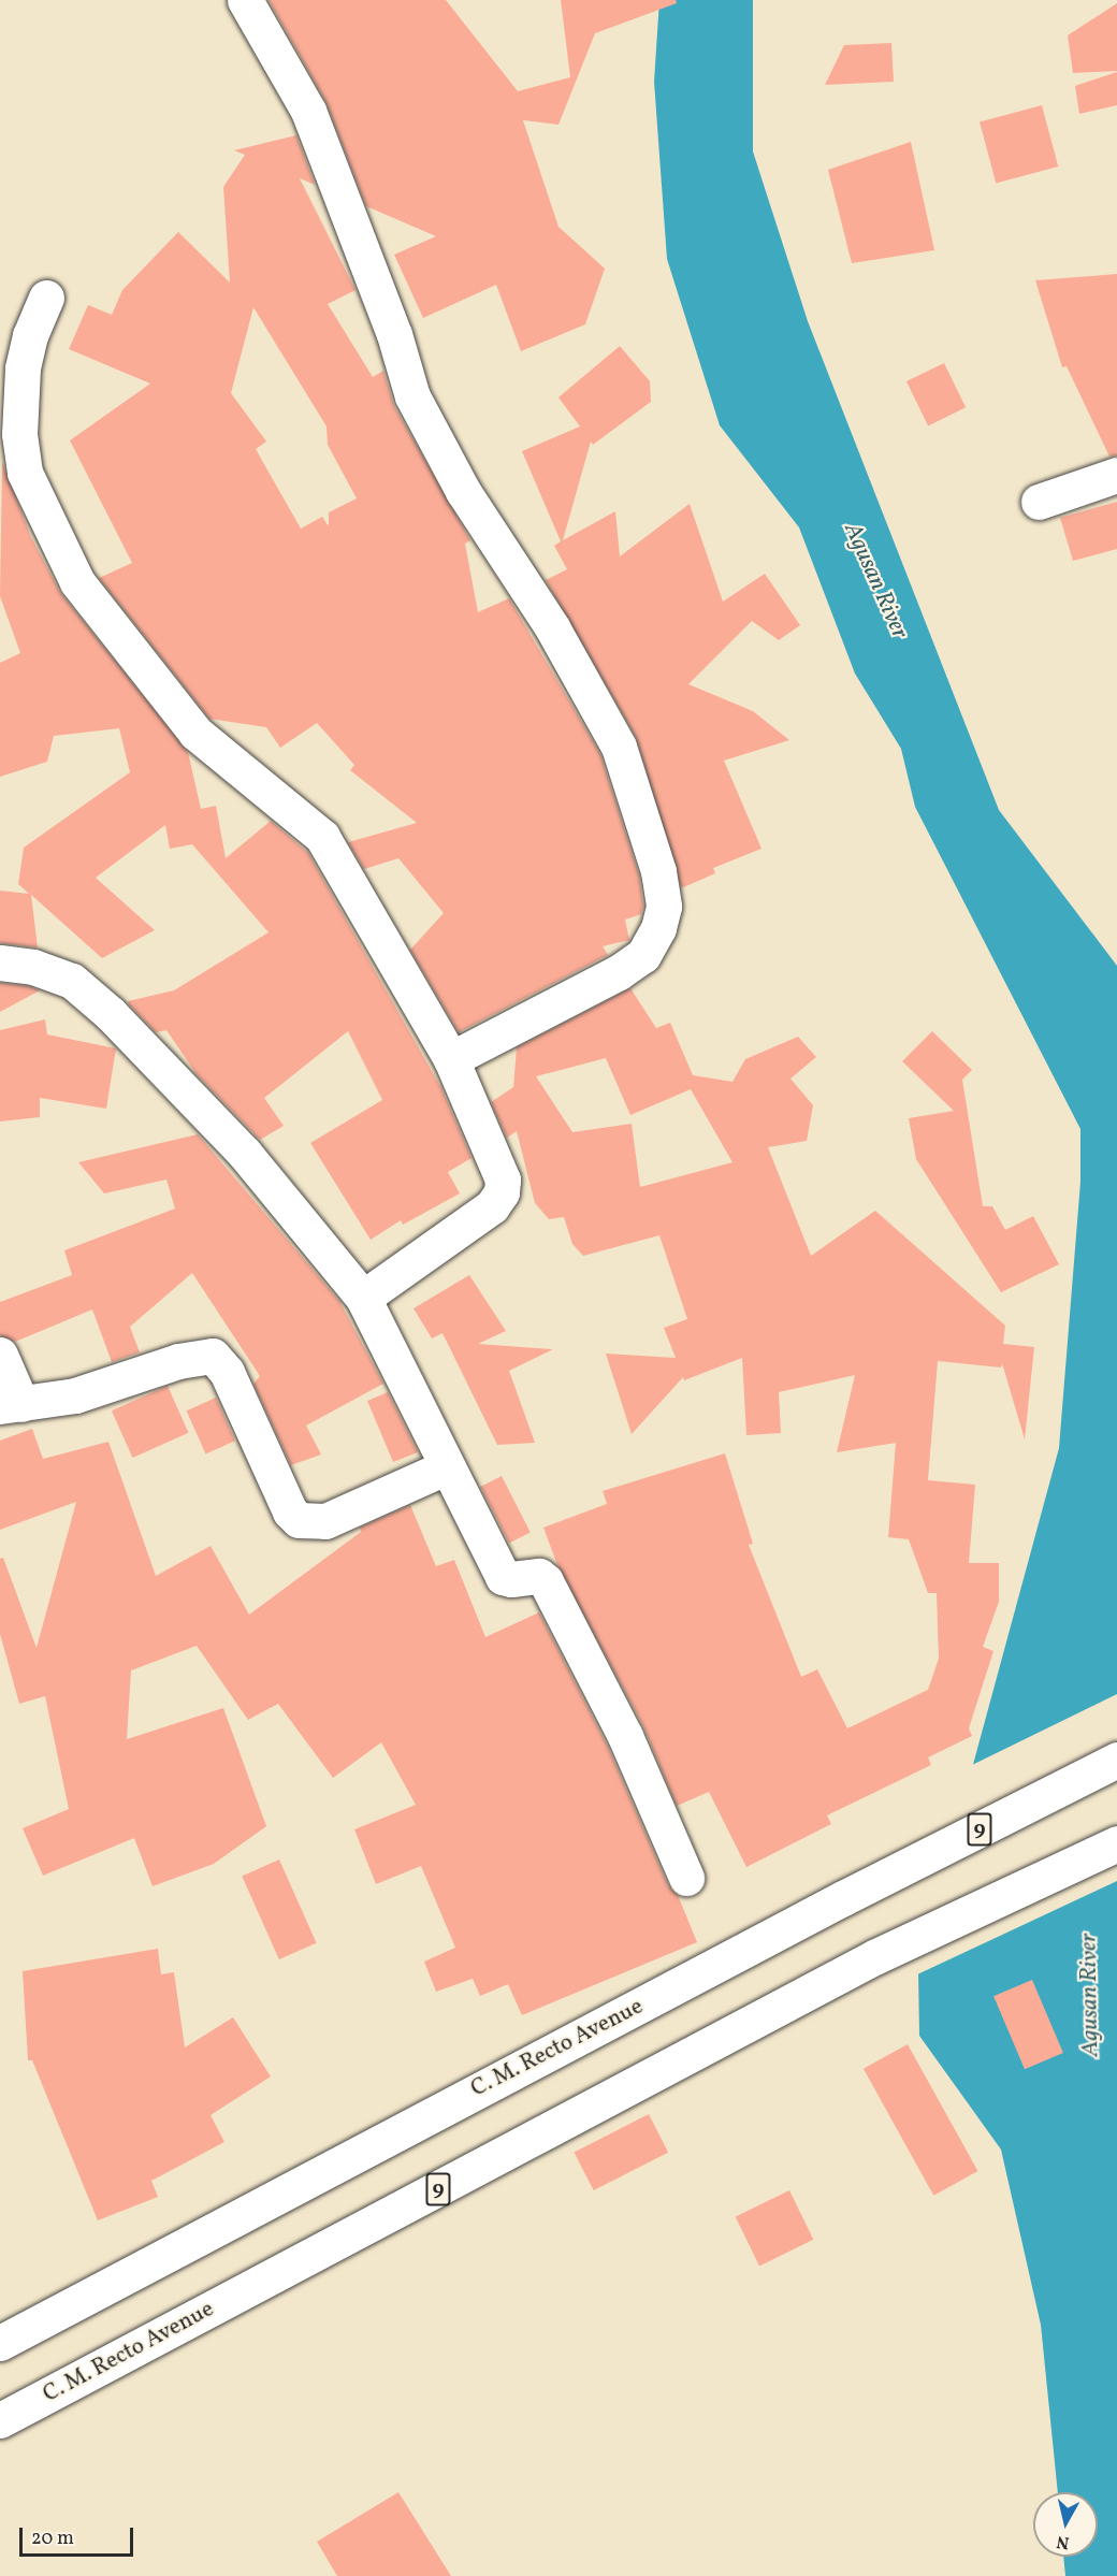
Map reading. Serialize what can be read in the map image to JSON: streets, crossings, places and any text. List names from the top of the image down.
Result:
{
  "streets": {
    "main road": ["9", "C. M. Recto Avenue"]
  },
  "water": ["Agusan River"],
  "scale_bar": "20 m",
  "north": "bottom"
}
